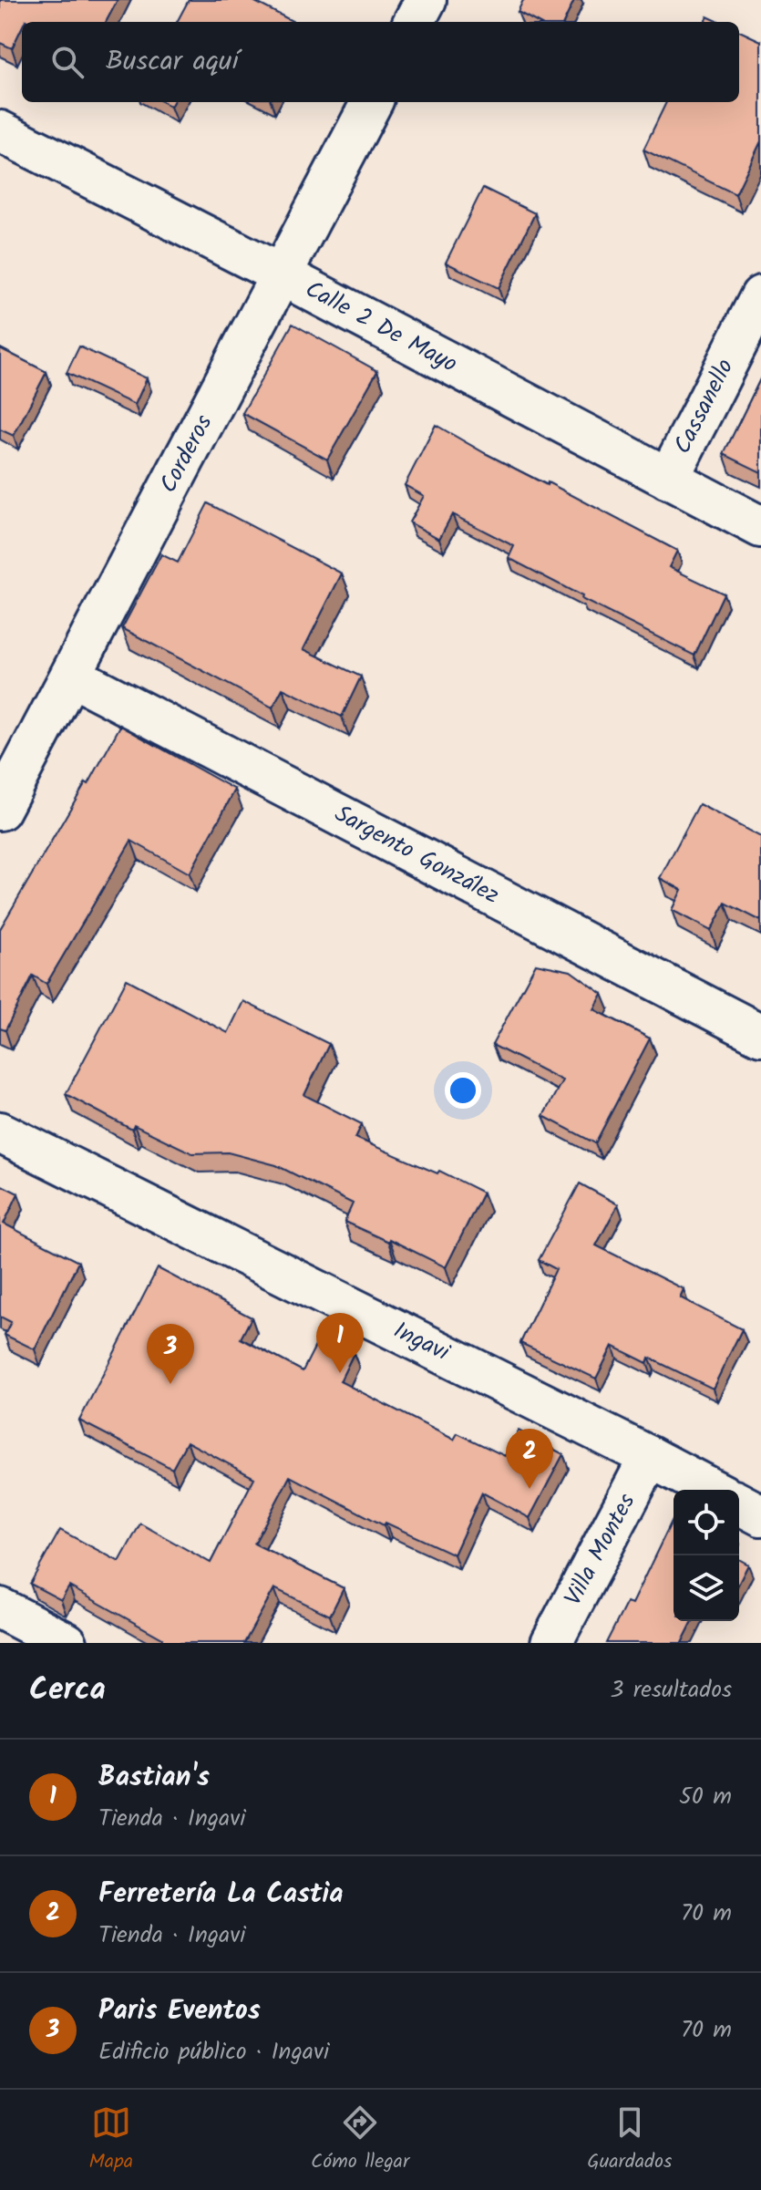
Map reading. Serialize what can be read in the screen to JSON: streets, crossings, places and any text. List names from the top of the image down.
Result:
{
  "streets": {
    "street": [
      "Calle 2 De Mayo",
      "Cassanello",
      "Corderos",
      "Sargento González",
      "Ingavi",
      "Villa Montes"
    ]
  },
  "crossings": [
    ["Calle 2 De Mayo", "Cassanello"],
    ["Calle 2 De Mayo", "Corderos"],
    ["Corderos", "Sargento González"],
    ["Ingavi", "Villa Montes"]
  ],
  "page": {
    "search": "Buscar aquí",
    "pins": ["1", "3", "2"],
    "heading": ["Cerca", "3 resultados"],
    "list": [
      {
        "mark": "1",
        "name": "Bastian's",
        "note": "Tienda · Ingavi",
        "value": "50 m"
      },
      {
        "mark": "2",
        "name": "Ferretería La Castia",
        "note": "Tienda · Ingavi",
        "value": "70 m"
      },
      {
        "mark": "3",
        "name": "Paris Eventos",
        "note": "Edificio público · Ingavi",
        "value": "70 m"
      }
    ],
    "nav": ["Mapa", "Cómo llegar", "Guardados"]
  }
}
